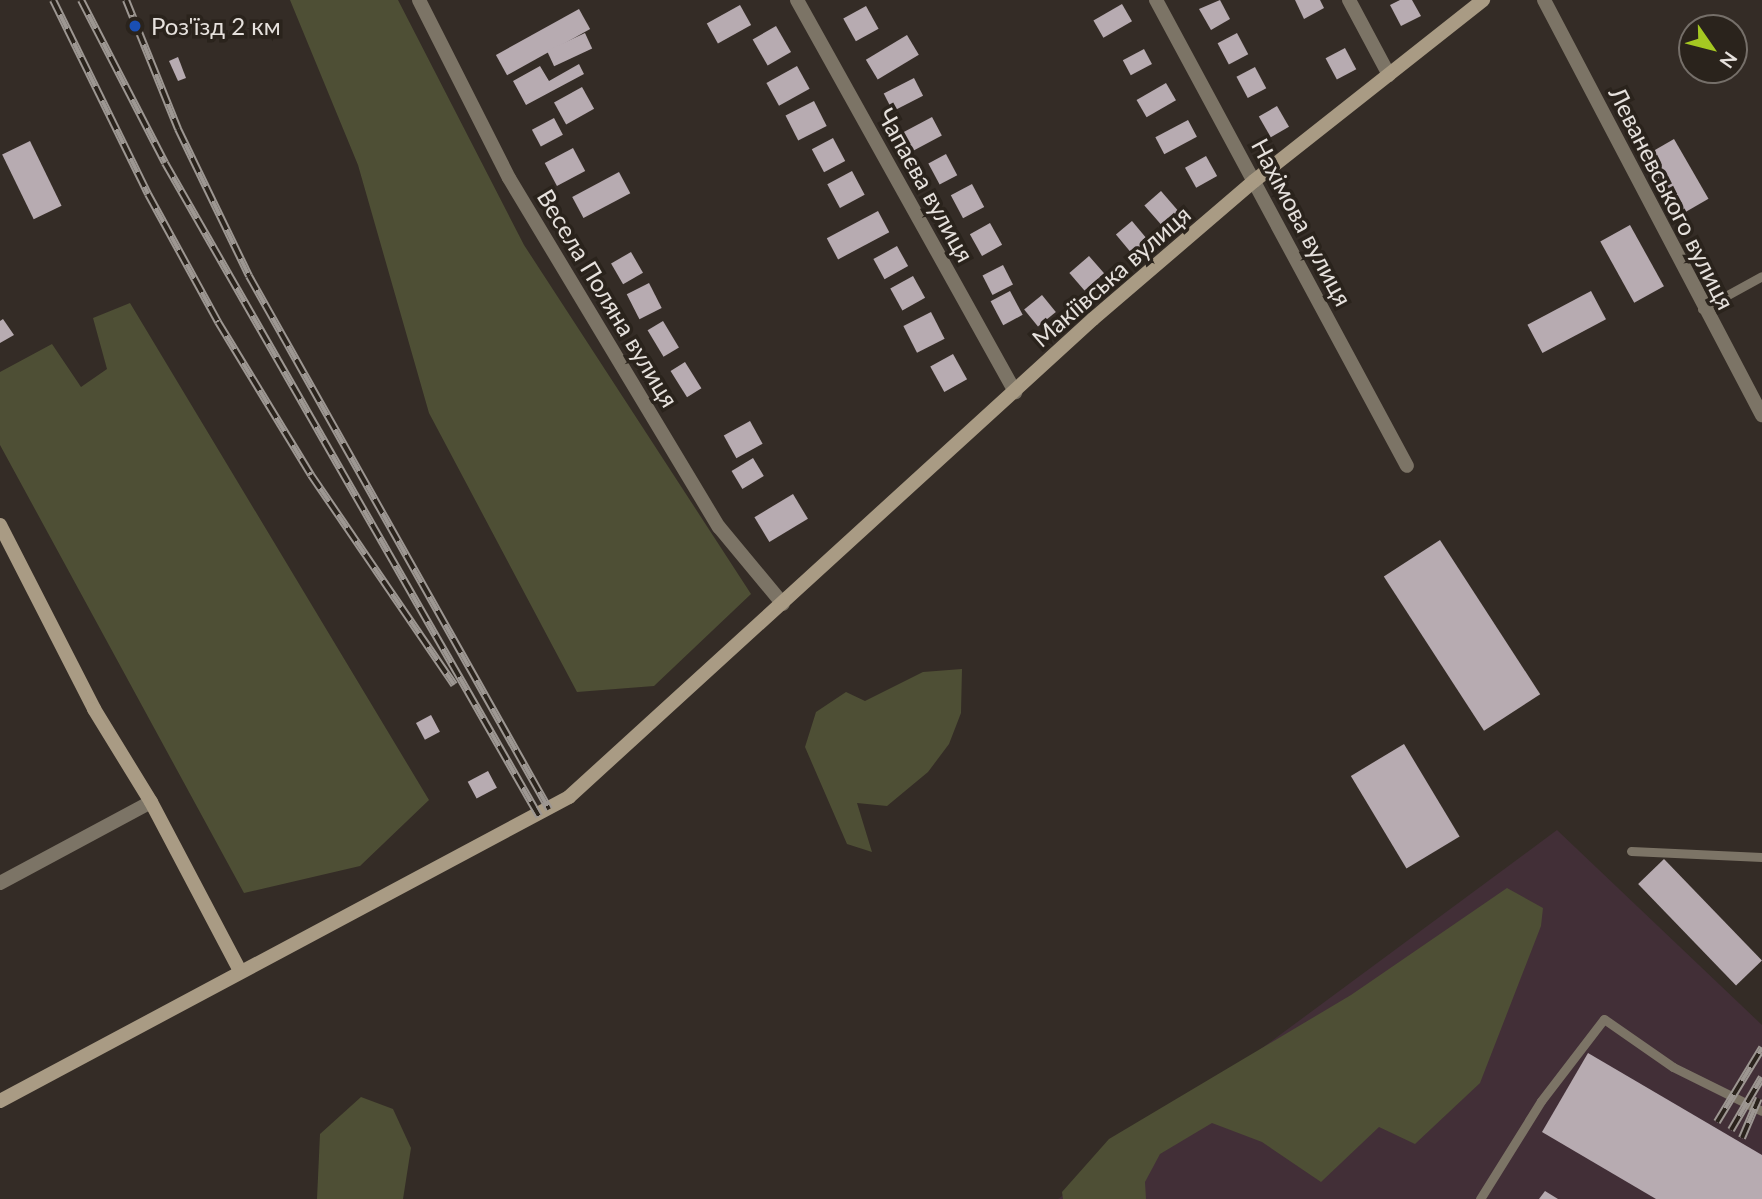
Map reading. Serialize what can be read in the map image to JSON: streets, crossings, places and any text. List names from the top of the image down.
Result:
{
  "streets": {
    "main road": ["Макіївська вулиця"],
    "street": [
      "Чапаєва вулиця",
      "Леваневського вулиця",
      "Нахімова вулиця",
      "Весела Поляна вулиця"
    ]
  },
  "crossings": [
    ["Чапаєва вулиця", "Макіївська вулиця"],
    ["Нахімова вулиця", "Макіївська вулиця"],
    ["Макіївська вулиця", "Весела Поляна вулиця"]
  ],
  "places": ["Роз'їзд 2 км"],
  "north": "bottom right"
}
